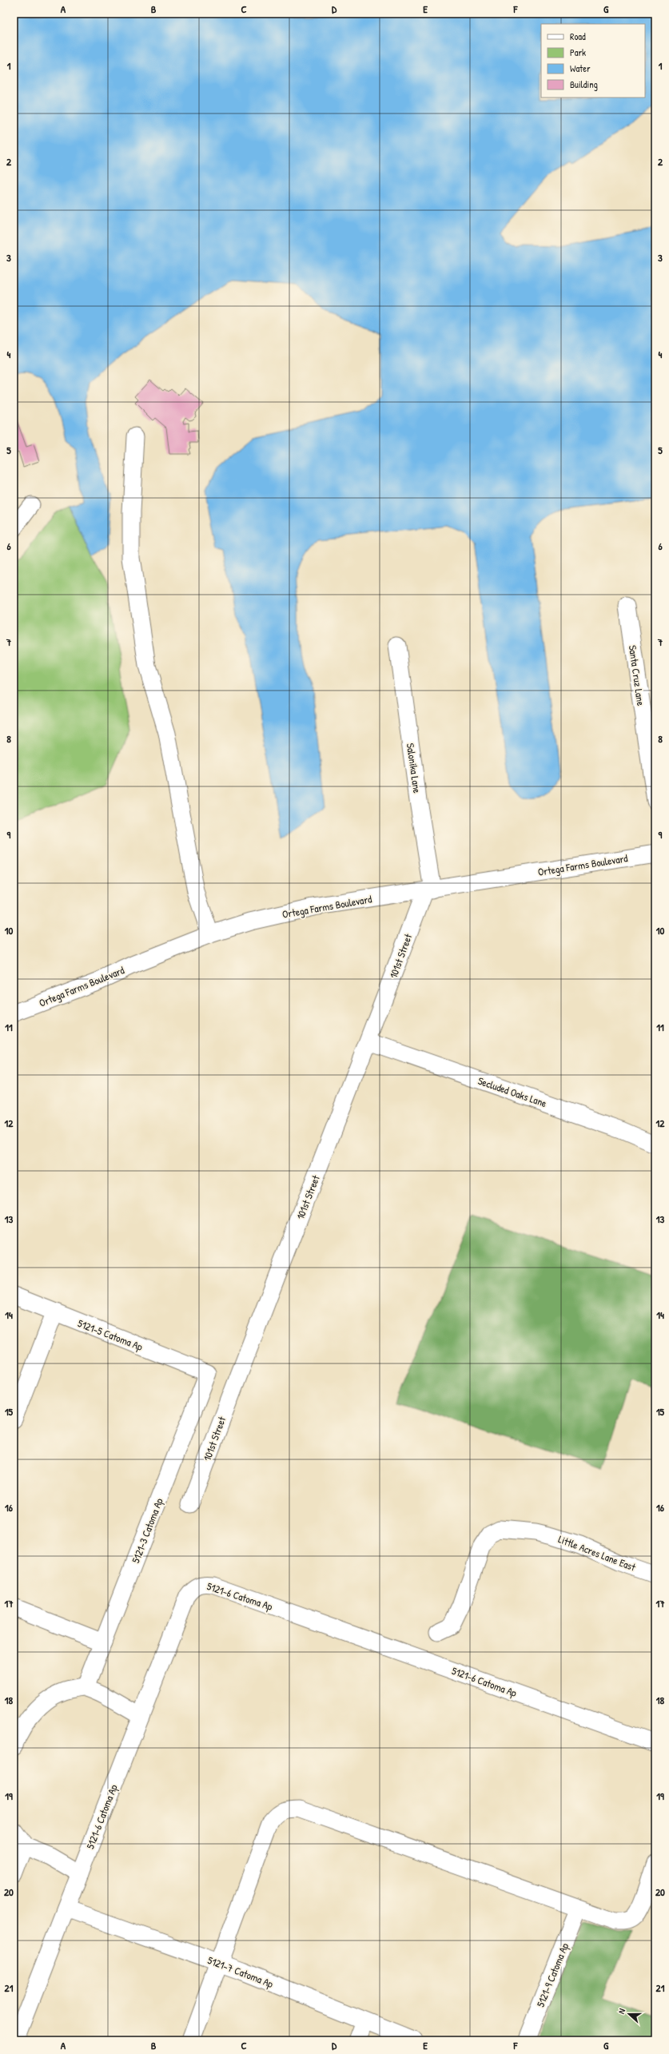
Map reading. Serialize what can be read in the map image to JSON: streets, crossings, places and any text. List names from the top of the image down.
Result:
{
  "streets": {
    "street": [
      "Santa Cruz Lane",
      "Salonika Lane",
      "Ortega Farms Boulevard",
      "101st Street",
      "Secluded Oaks Lane",
      "5121-5 Catoma Ap",
      "5121-3 Catoma Ap",
      "Little Acres Lane East",
      "5121-6 Catoma Ap",
      "5121-7 Catoma Ap",
      "5121-9 Catoma Ap"
    ]
  },
  "crossings": [
    ["Salonika Lane", "Ortega Farms Boulevard"],
    ["Salonika Lane", "101st Street"],
    ["Ortega Farms Boulevard", "101st Street"],
    ["101st Street", "Secluded Oaks Lane"],
    ["5121-5 Catoma Ap", "5121-3 Catoma Ap"],
    ["5121-6 Catoma Ap", "5121-7 Catoma Ap"]
  ],
  "legend": [
    "Road",
    "Park",
    "Water",
    "Building"
  ],
  "north": "left",
  "grid": {
    "columns": [
      "A",
      "B",
      "C",
      "D",
      "E",
      "F",
      "G"
    ],
    "rows": [
      "1",
      "2",
      "3",
      "4",
      "5",
      "6",
      "7",
      "8",
      "9",
      "10",
      "11",
      "12",
      "13",
      "14",
      "15",
      "16",
      "17",
      "18",
      "19",
      "20",
      "21"
    ]
  }
}
